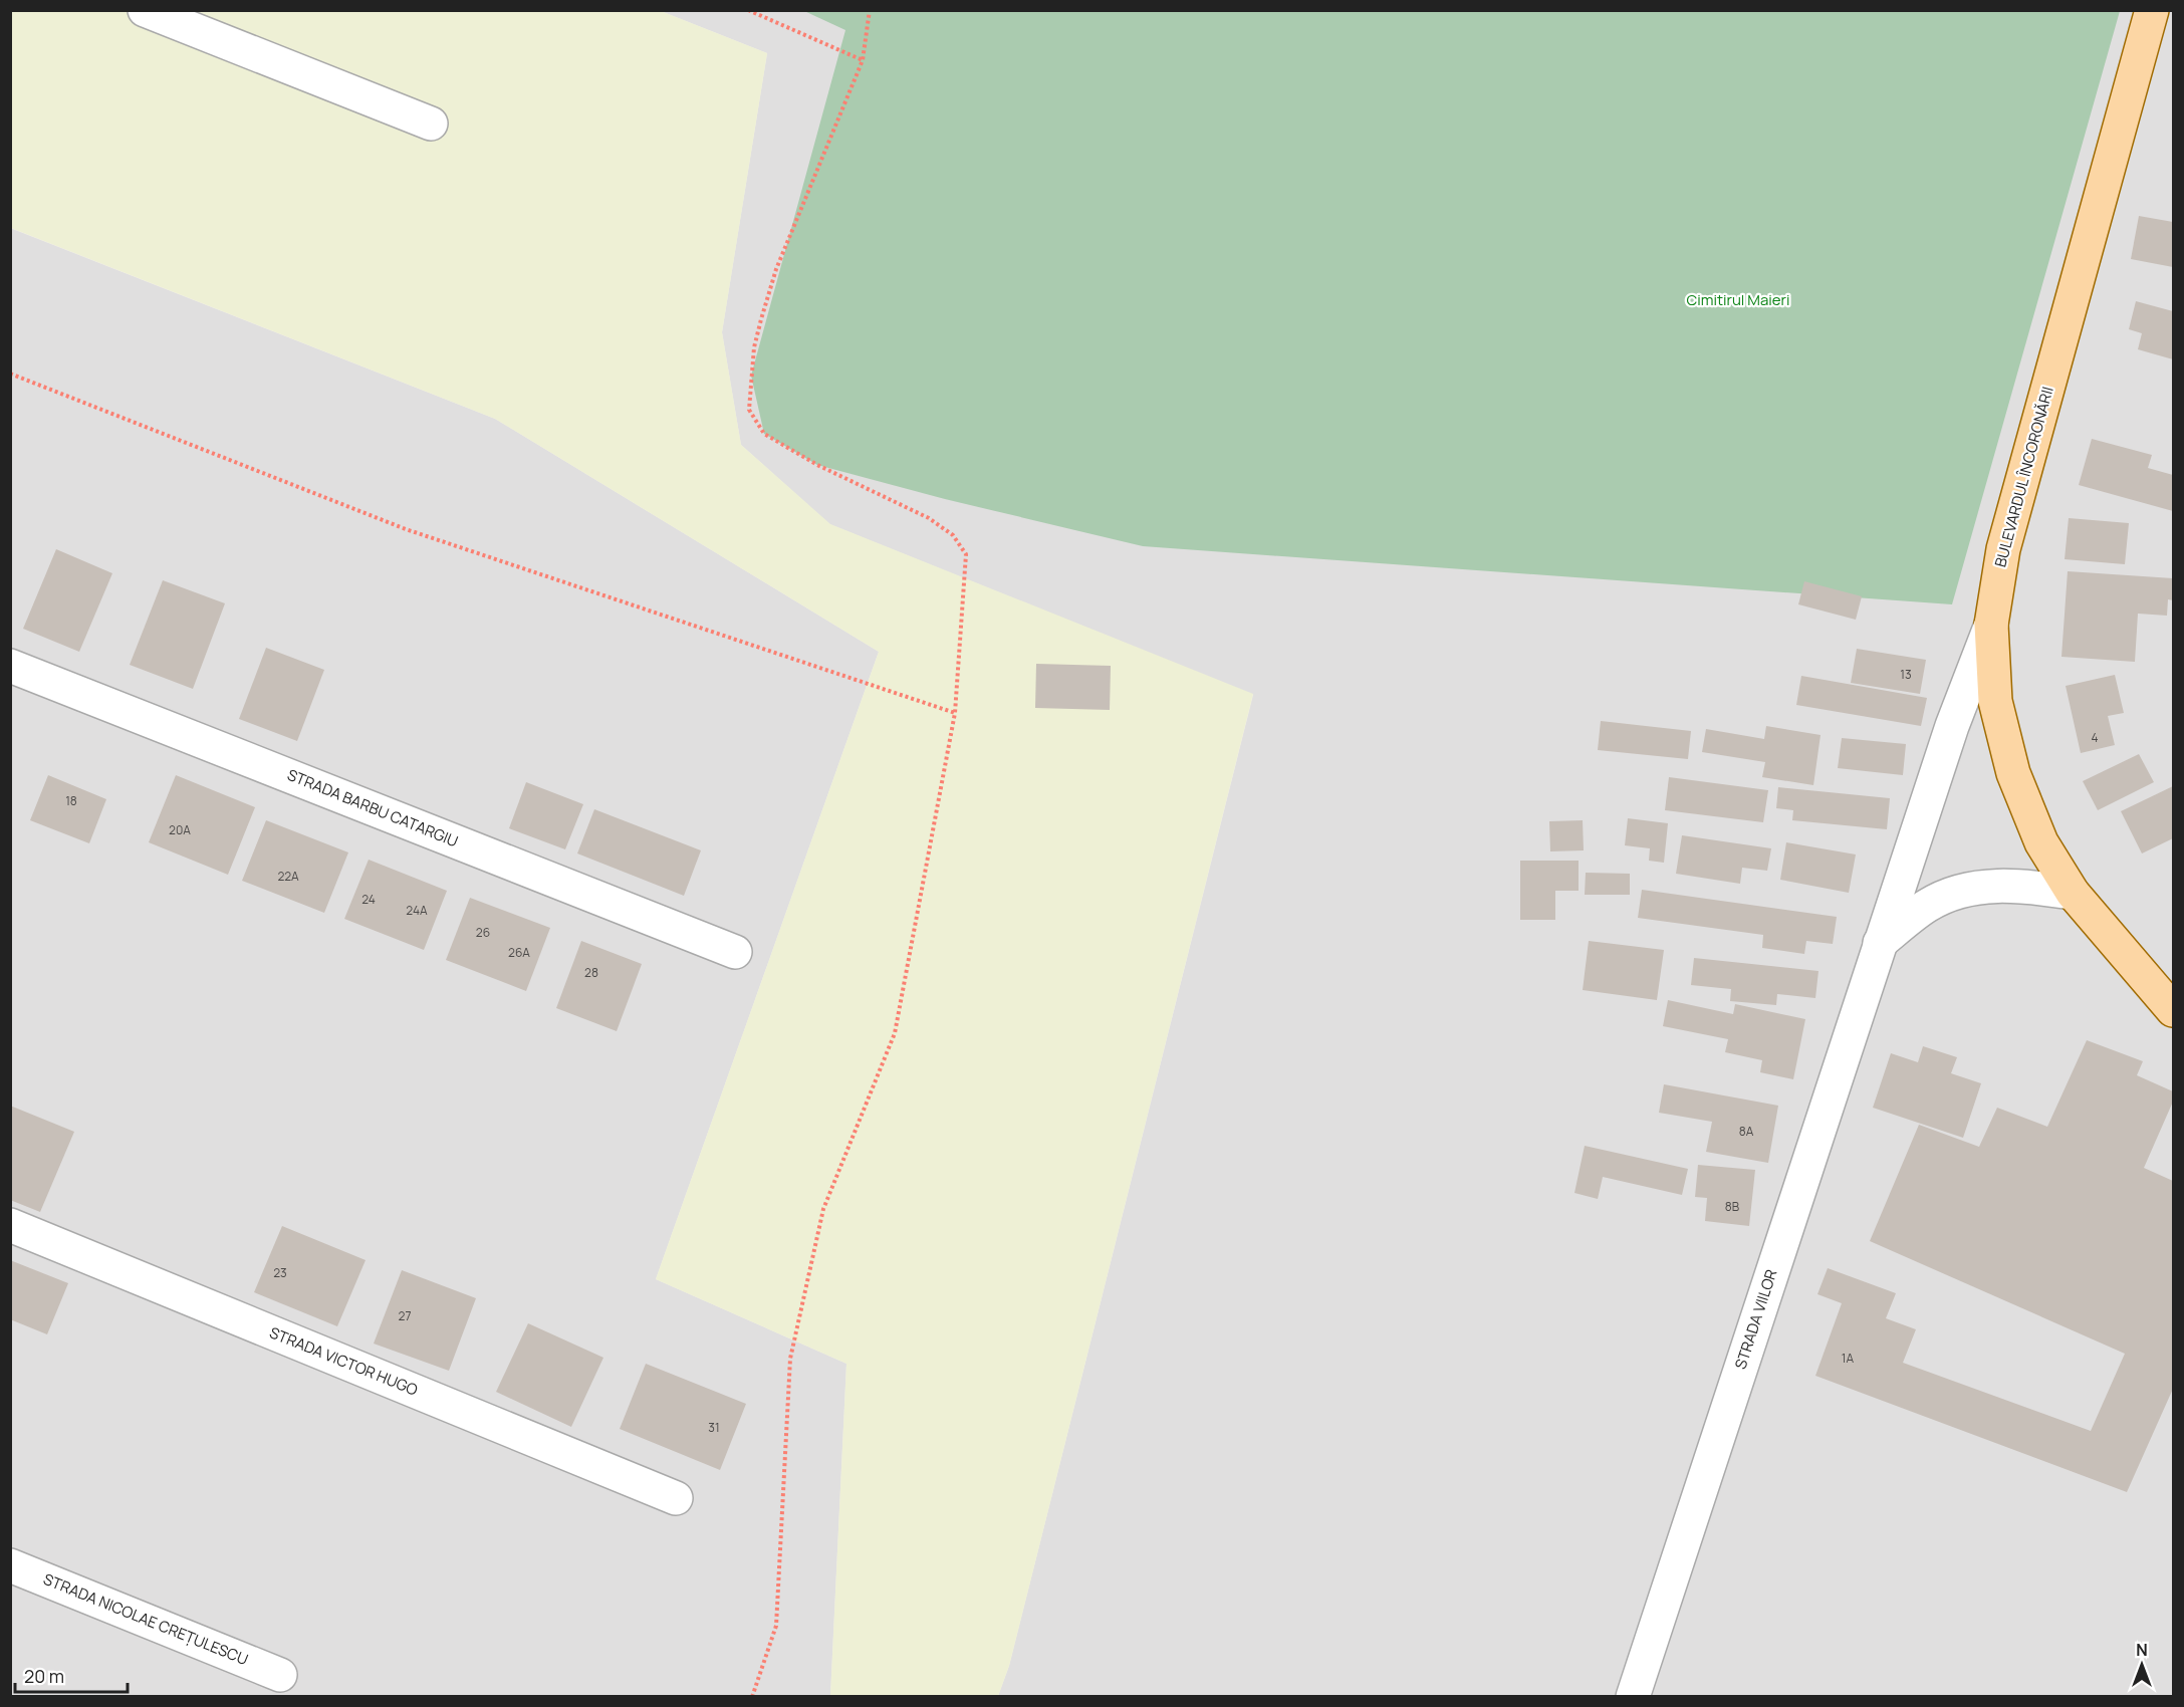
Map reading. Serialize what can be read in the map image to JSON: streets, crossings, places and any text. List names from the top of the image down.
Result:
{
  "streets": {
    "main road": ["BULEVARDUL ÎNCORONĂRII"],
    "street": [
      "STRADA BARBU CATARGIU",
      "STRADA VIILOR",
      "STRADA VICTOR HUGO",
      "STRADA NICOLAE CREȚULESCU"
    ]
  },
  "crossings": [
    ["BULEVARDUL ÎNCORONĂRII", "STRADA VIILOR"]
  ],
  "parks": ["Cimitirul Maieri"],
  "house_numbers": [
    "13",
    "4",
    "18",
    "20A",
    "22A",
    "24",
    "24A",
    "26",
    "26A",
    "28",
    "8A",
    "8B",
    "23",
    "27",
    "1A",
    "31"
  ],
  "scale_bar": "20 m",
  "north": "top"
}
